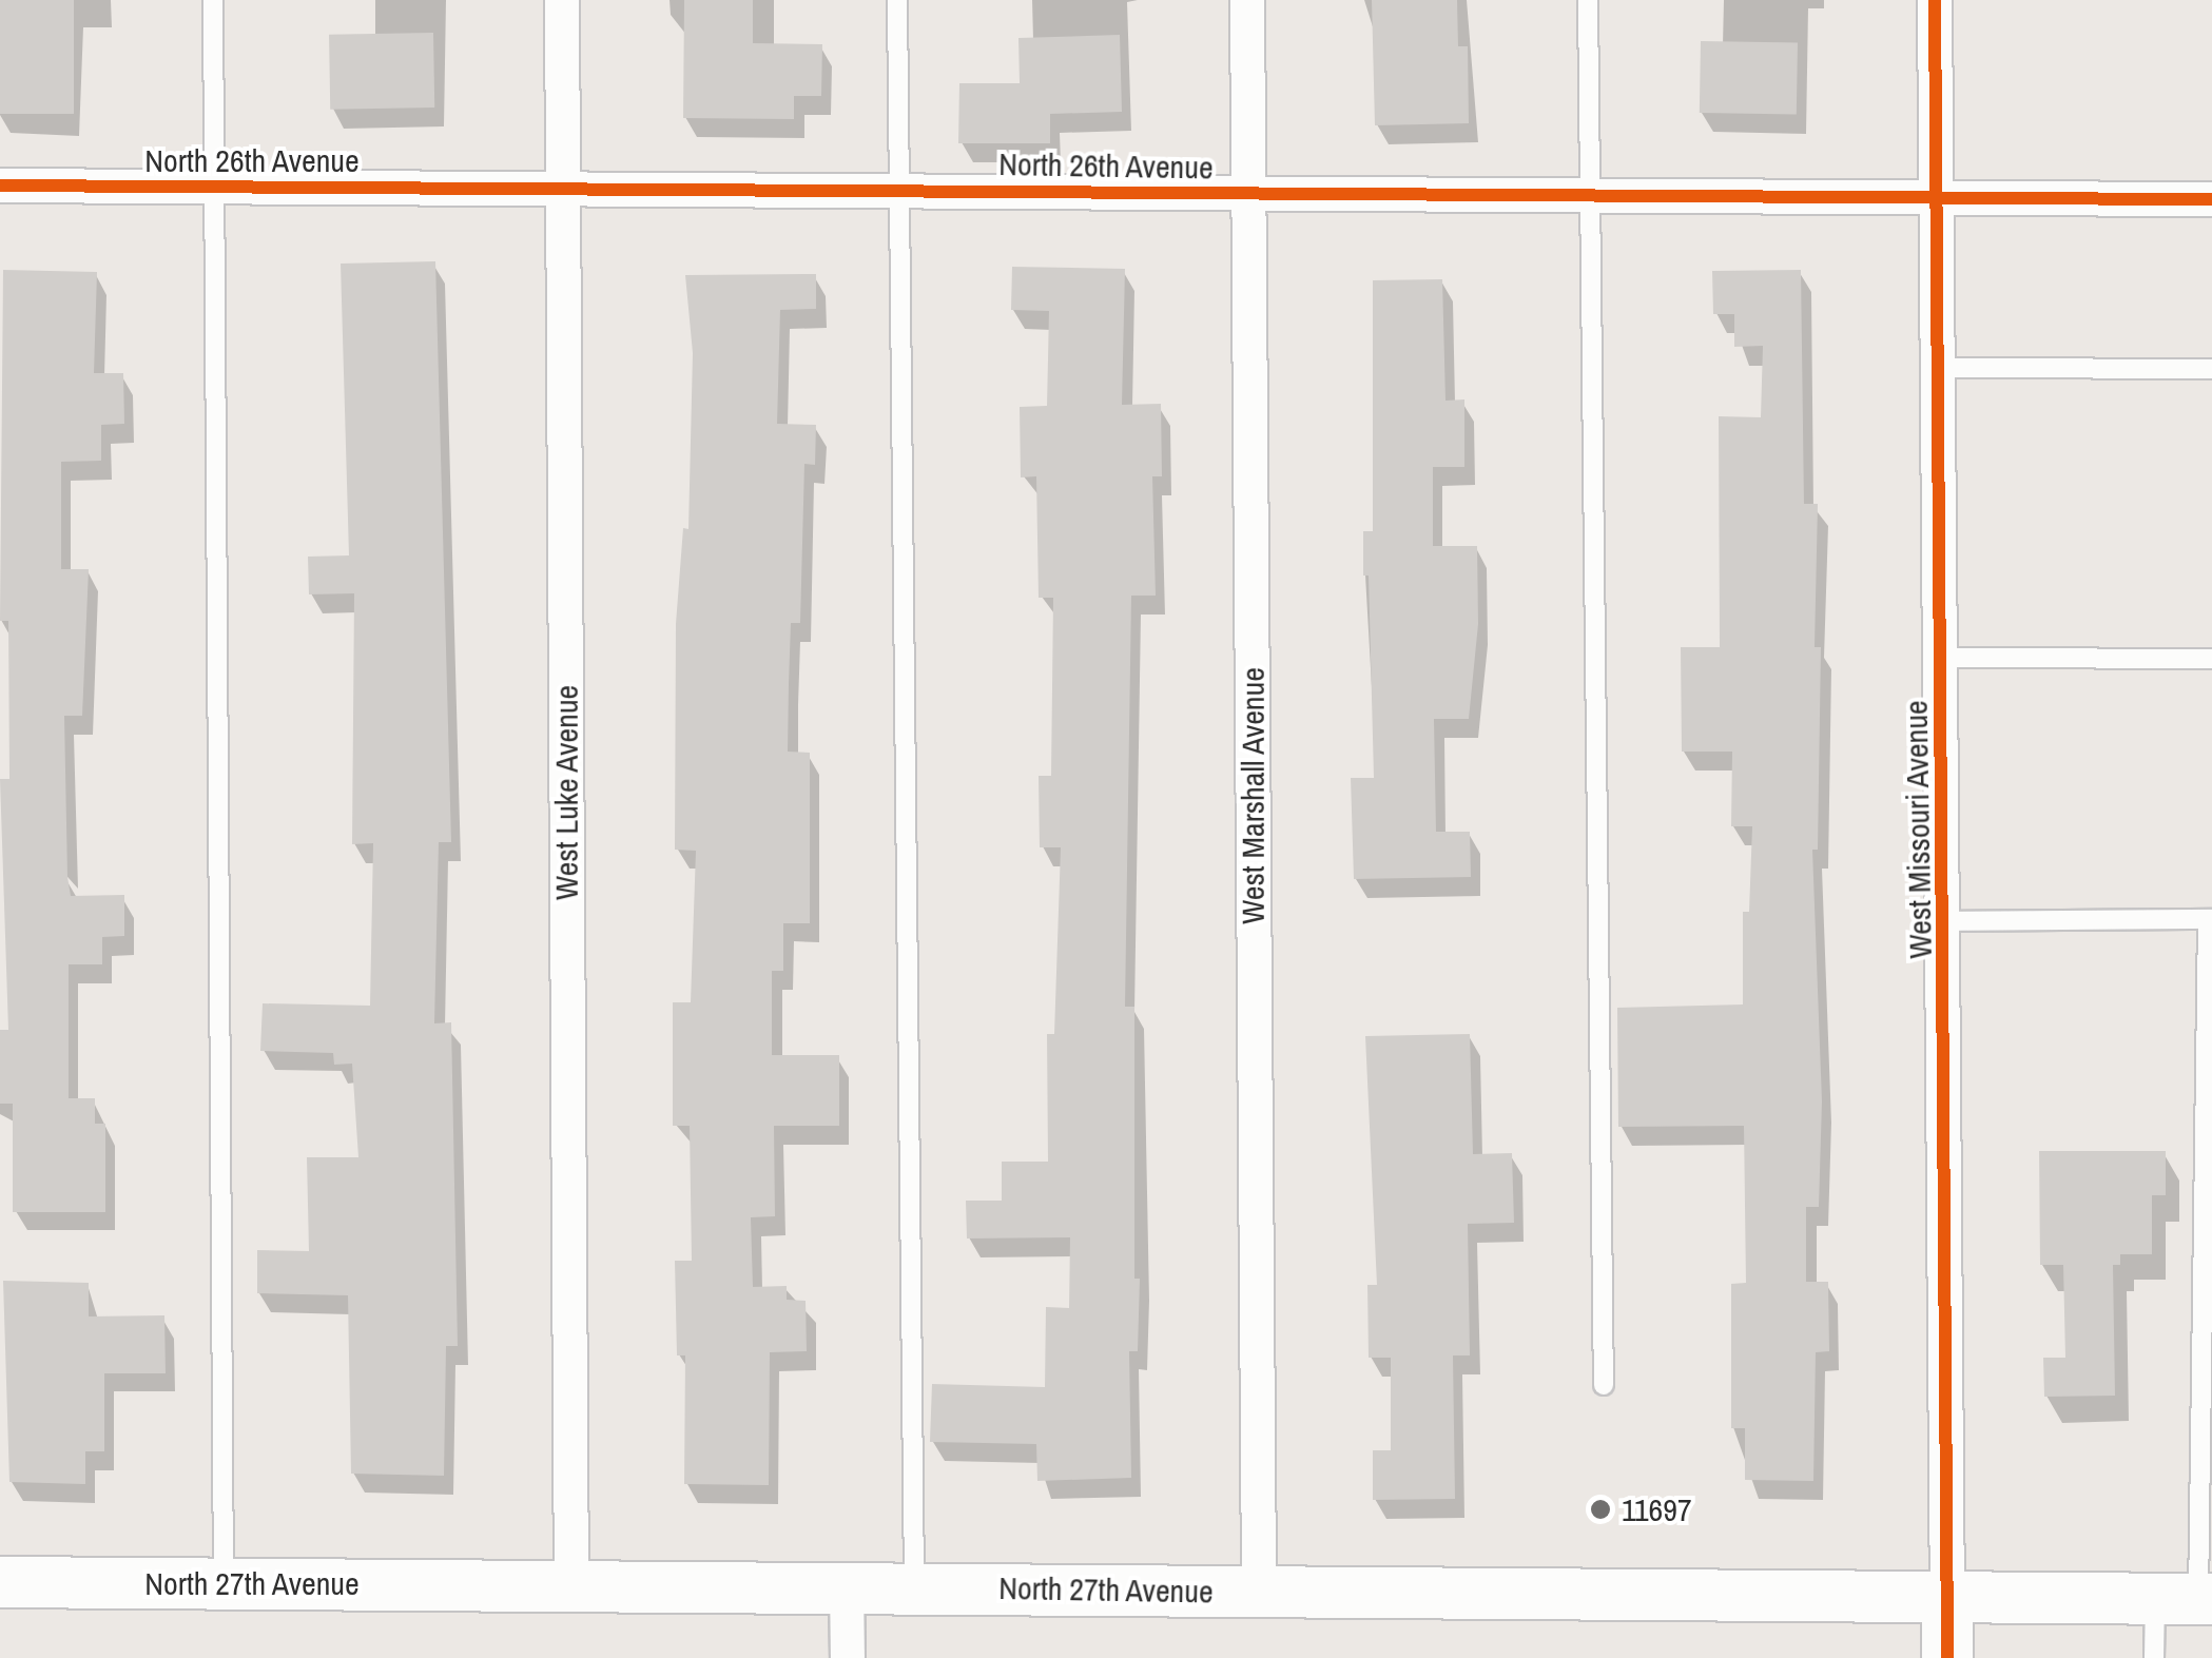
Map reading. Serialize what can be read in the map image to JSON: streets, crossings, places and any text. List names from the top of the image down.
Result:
{
  "streets": {
    "main road": ["West Missouri Avenue", "North 27th Avenue"],
    "street": ["North 26th Avenue", "West Luke Avenue", "West Marshall Avenue"]
  },
  "crossings": [
    ["North 26th Avenue", "West Luke Avenue"],
    ["North 26th Avenue", "West Marshall Avenue"],
    ["North 26th Avenue", "West Missouri Avenue"],
    ["West Luke Avenue", "North 27th Avenue"],
    ["West Marshall Avenue", "North 27th Avenue"],
    ["West Missouri Avenue", "North 27th Avenue"]
  ],
  "places": ["11697"]
}
